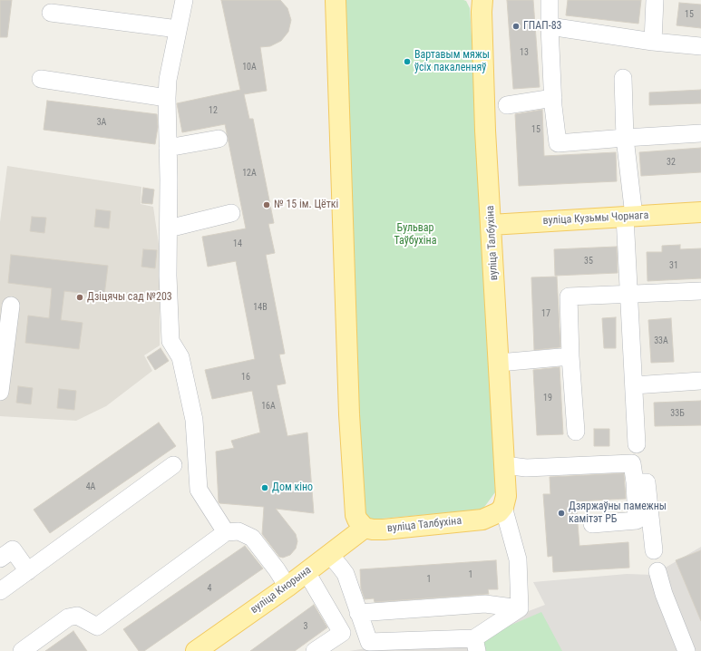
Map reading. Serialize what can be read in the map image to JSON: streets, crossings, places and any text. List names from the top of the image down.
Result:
{
  "streets": {
    "main road": ["вуліца Кузьмы Чорнага", "вуліца Талбухіна", "вуліца Кнорына"]
  },
  "crossings": [
    ["вуліца Кузьмы Чорнага", "вуліца Талбухіна"],
    ["вуліца Талбухіна", "вуліца Кнорына"]
  ],
  "parks": ["Бульвар Таўбухіна"],
  "places": [
    "ГПАП-83",
    "Вартавым мяжы ўсіх пакаленняў",
    "№ 15 ім. Цёткі",
    "Дзіцячы сад №203",
    "Дом кіно",
    "Дзяржаўны памежны камітэт РБ"
  ],
  "house_numbers": [
    "15",
    "13",
    "10А",
    "12",
    "3А",
    "15",
    "32",
    "12А",
    "14",
    "35",
    "31",
    "14В",
    "17",
    "33А",
    "16",
    "19",
    "16А",
    "33Б",
    "4А",
    "1",
    "1",
    "4",
    "3"
  ]
}
